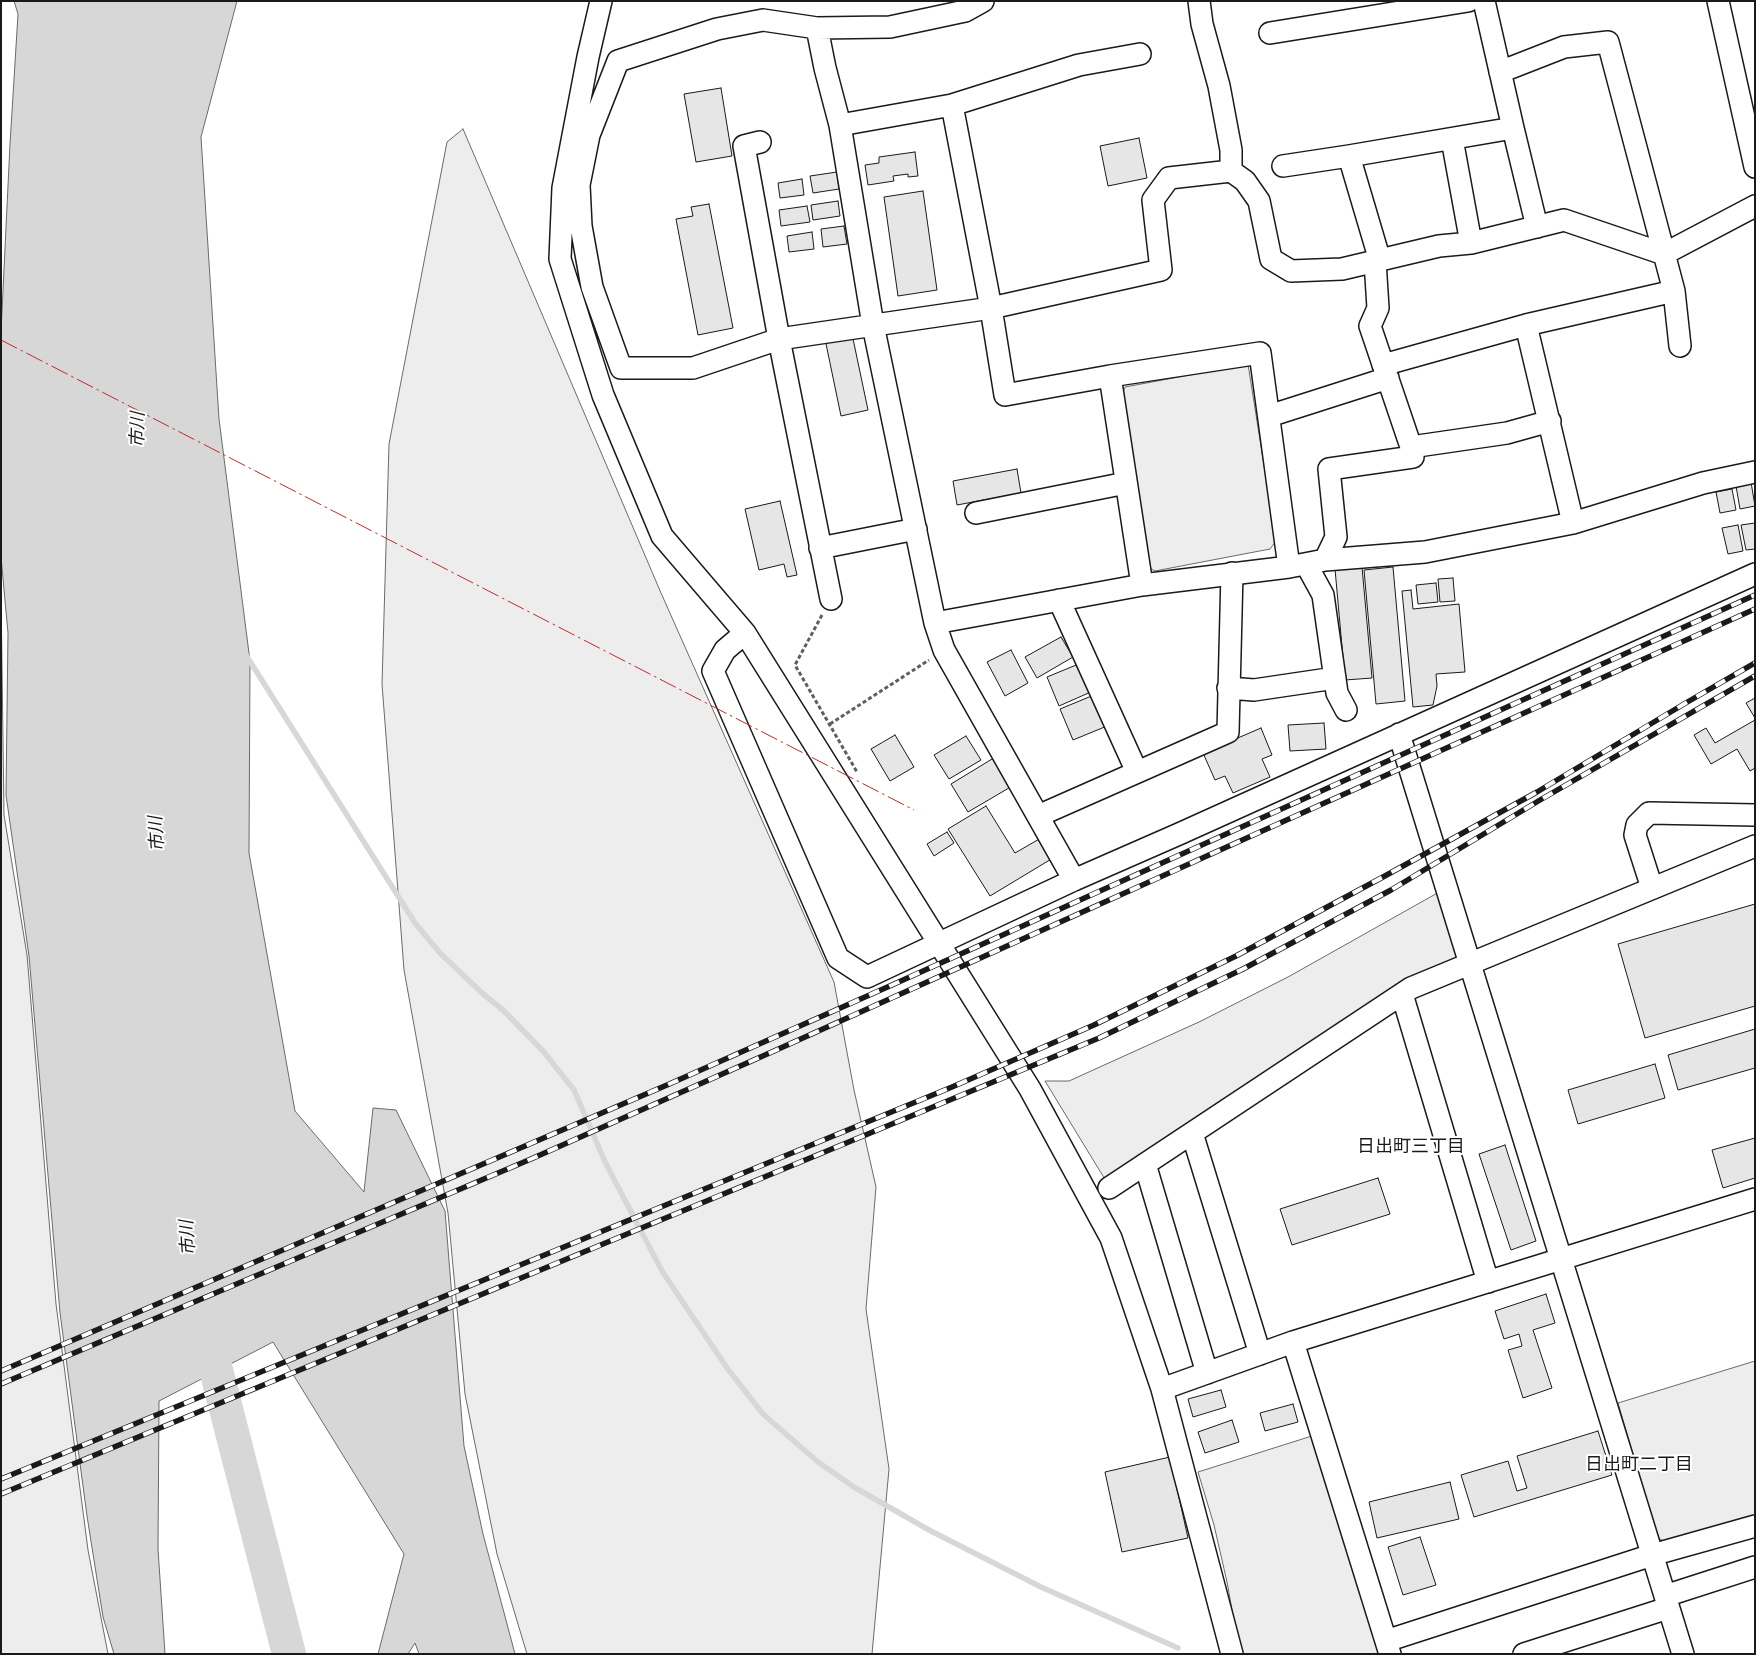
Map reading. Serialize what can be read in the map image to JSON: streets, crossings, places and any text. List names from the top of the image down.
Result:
{
  "districts": ["日出町三丁目", "日出町二丁目"],
  "water": ["市川"]
}
